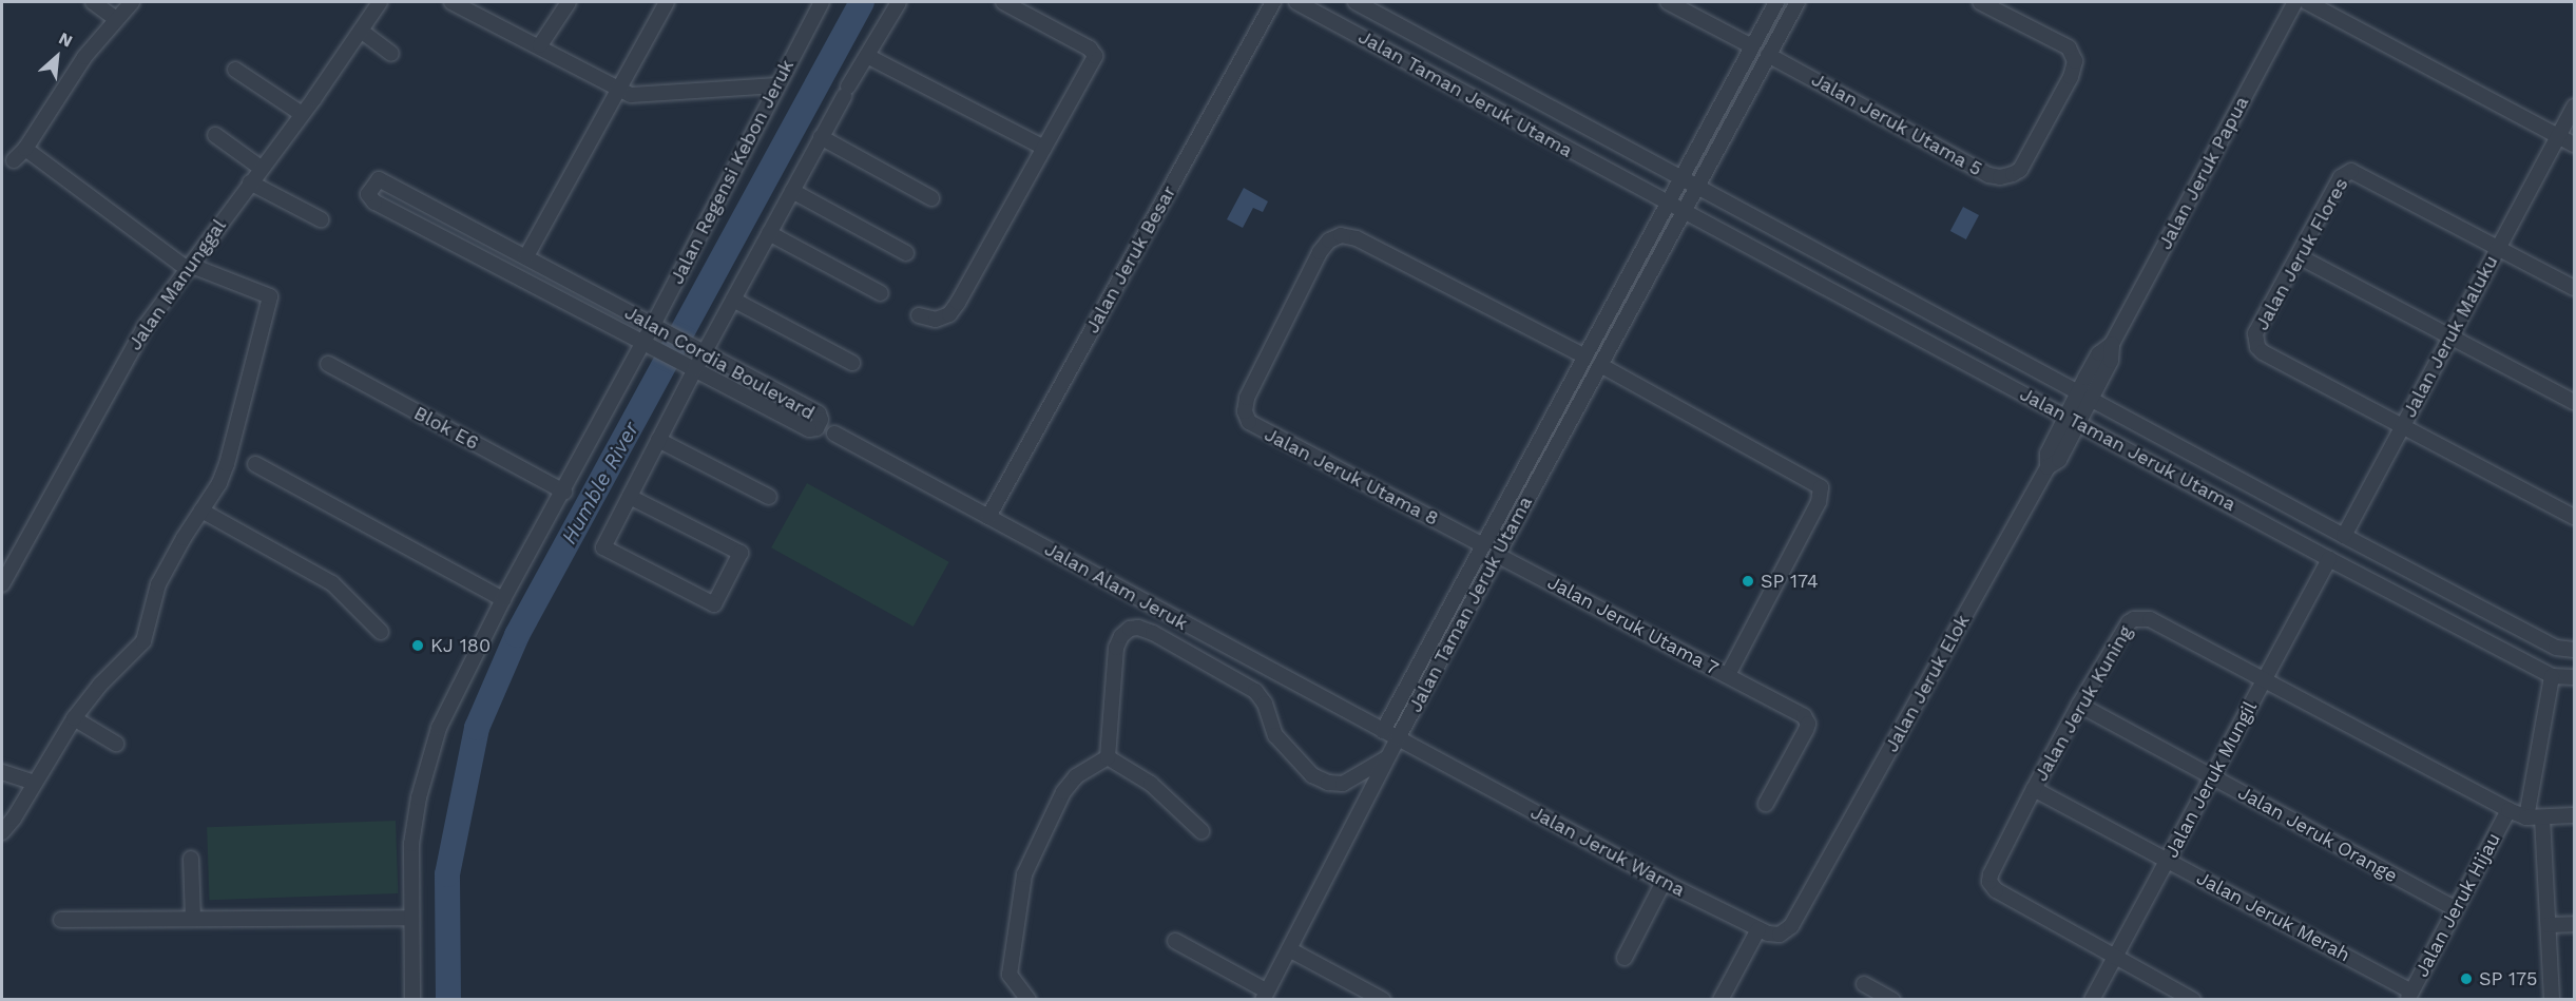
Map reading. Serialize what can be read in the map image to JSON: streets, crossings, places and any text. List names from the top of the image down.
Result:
{
  "streets": {
    "street": [
      "Jalan Taman Jeruk Utama",
      "Jalan Jeruk Utama 5",
      "Jalan Regensi Kebon Jeruk",
      "Jalan Jeruk Papua",
      "Jalan Jeruk Flores",
      "Jalan Jeruk Besar",
      "Jalan Manunggal",
      "Jalan Jeruk Maluku",
      "Jalan Cordia Boulevard",
      "Blok E6",
      "Jalan Jeruk Utama 8",
      "Jalan Alam Jeruk",
      "Jalan Jeruk Utama 7",
      "Jalan Jeruk Elok",
      "Jalan Jeruk Kuning",
      "Jalan Jeruk Mungil",
      "Jalan Jeruk Orange",
      "Jalan Jeruk Warna",
      "Jalan Jeruk Hijau",
      "Jalan Jeruk Merah"
    ]
  },
  "crossings": [
    ["Jalan Taman Jeruk Utama", "Jalan Jeruk Utama 5"],
    ["Jalan Taman Jeruk Utama", "Jalan Jeruk Papua"],
    ["Jalan Taman Jeruk Utama", "Jalan Jeruk Maluku"],
    ["Jalan Taman Jeruk Utama", "Jalan Jeruk Utama 8"],
    ["Jalan Taman Jeruk Utama", "Jalan Alam Jeruk"],
    ["Jalan Taman Jeruk Utama", "Jalan Jeruk Utama 7"],
    ["Jalan Taman Jeruk Utama", "Jalan Jeruk Elok"],
    ["Jalan Taman Jeruk Utama", "Jalan Jeruk Mungil"],
    ["Jalan Taman Jeruk Utama", "Jalan Jeruk Warna"],
    ["Jalan Regensi Kebon Jeruk", "Jalan Cordia Boulevard"],
    ["Jalan Regensi Kebon Jeruk", "Blok E6"],
    ["Jalan Jeruk Papua", "Jalan Jeruk Elok"],
    ["Jalan Jeruk Flores", "Jalan Jeruk Maluku"],
    ["Jalan Jeruk Besar", "Jalan Alam Jeruk"],
    ["Jalan Alam Jeruk", "Jalan Jeruk Warna"],
    ["Jalan Jeruk Elok", "Jalan Jeruk Warna"],
    ["Jalan Jeruk Kuning", "Jalan Jeruk Mungil"],
    ["Jalan Jeruk Kuning", "Jalan Jeruk Orange"],
    ["Jalan Jeruk Kuning", "Jalan Jeruk Hijau"],
    ["Jalan Jeruk Kuning", "Jalan Jeruk Merah"],
    ["Jalan Jeruk Mungil", "Jalan Jeruk Orange"],
    ["Jalan Jeruk Mungil", "Jalan Jeruk Merah"],
    ["Jalan Jeruk Orange", "Jalan Jeruk Hijau"],
    ["Jalan Jeruk Hijau", "Jalan Jeruk Merah"]
  ],
  "water": ["Humble River"],
  "places": ["SP 174", "KJ 180", "SP 175"],
  "north": "top right"
}
